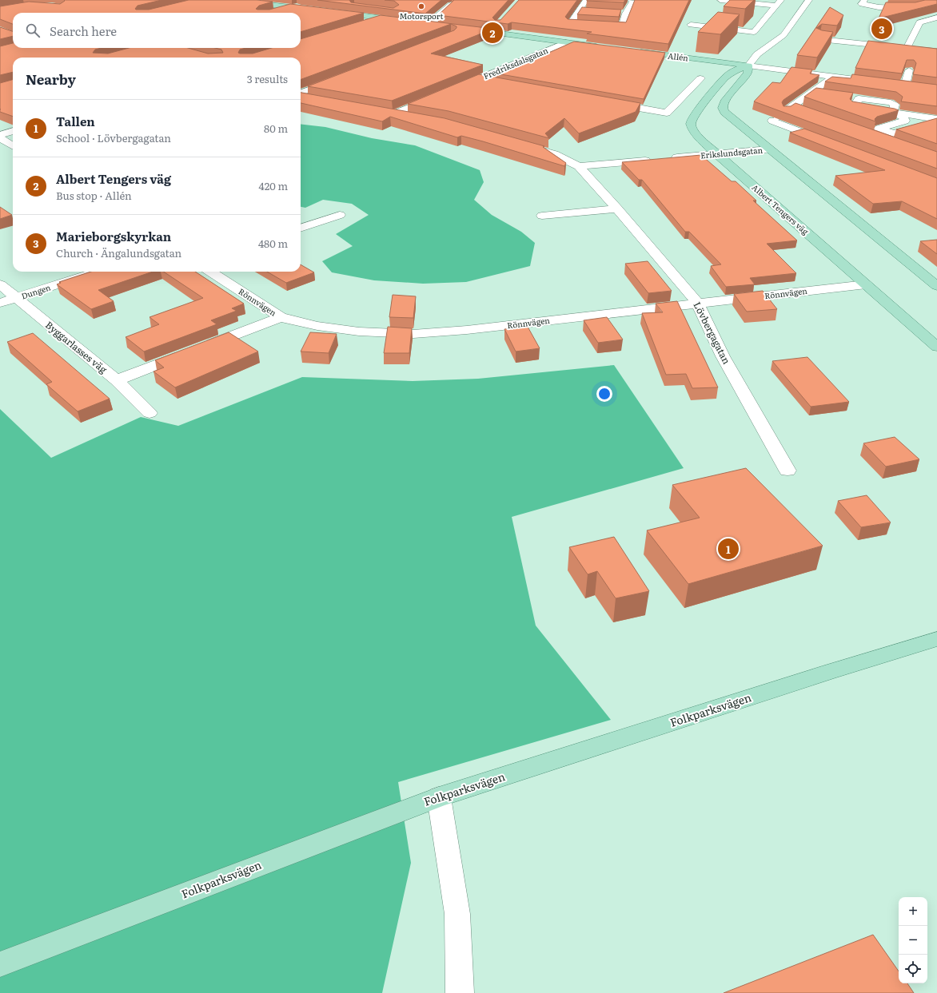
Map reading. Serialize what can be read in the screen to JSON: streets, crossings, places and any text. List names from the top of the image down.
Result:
{
  "streets": {
    "main road": ["Allén", "Albert Tengers väg", "Folkparksvägen"],
    "street": [
      "Fredriksdalsgatan",
      "Erikslundsgatan",
      "Dungen",
      "Rönnvägen",
      "Lövbergagatan",
      "Byggarlasses väg"
    ]
  },
  "crossings": [
    ["Allén", "Albert Tengers väg"],
    ["Erikslundsgatan", "Albert Tengers väg"],
    ["Albert Tengers väg", "Rönnvägen"],
    ["Dungen", "Byggarlasses väg"],
    ["Rönnvägen", "Lövbergagatan"]
  ],
  "places": ["Motorsport"],
  "page": {
    "search": "Search here",
    "pins": ["3", "2", "1"],
    "heading": ["Nearby", "3 results"],
    "list": [
      {
        "mark": "1",
        "name": "Tallen",
        "note": "School · Lövbergagatan",
        "value": "80 m"
      },
      {
        "mark": "2",
        "name": "Albert Tengers väg",
        "note": "Bus stop · Allén",
        "value": "420 m"
      },
      {
        "mark": "3",
        "name": "Marieborgskyrkan",
        "note": "Church · Ängalundsgatan",
        "value": "480 m"
      }
    ],
    "map_buttons": ["+", "−"]
  }
}
